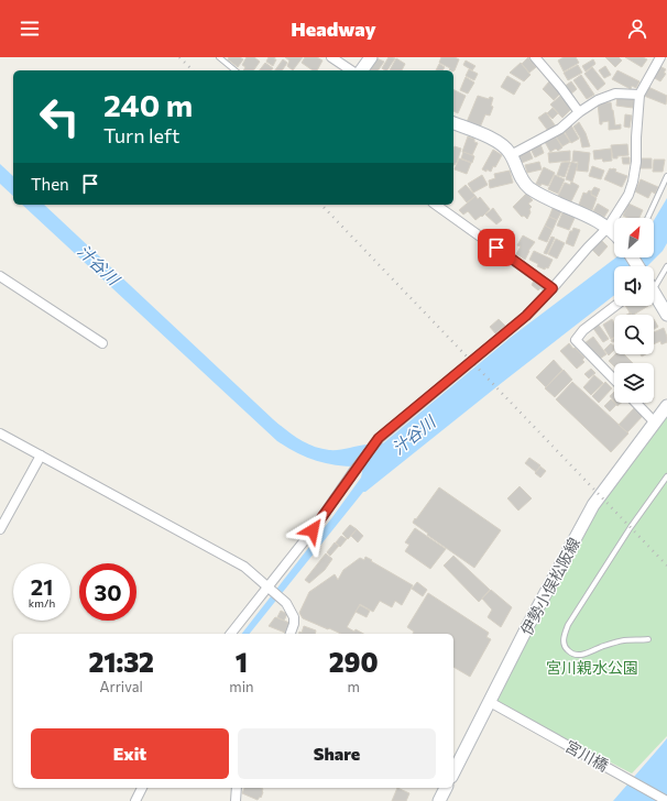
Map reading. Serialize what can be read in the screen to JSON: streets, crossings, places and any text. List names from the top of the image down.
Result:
{
  "streets": {
    "main road": ["伊勢小俣松阪線"],
    "street": ["宮川橋"]
  },
  "crossings": [
    ["伊勢小俣松阪線", "宮川橋"]
  ],
  "water": ["汁谷川"],
  "parks": ["宮川親水公園"],
  "north": "top right",
  "page": {
    "header": "Headway",
    "turn": ["240 m", "Turn left"],
    "then": "Then",
    "speed": "21 km/h",
    "limit": "30",
    "eta": [
      "21:32",
      "Arrival",
      "1",
      "min",
      "290",
      "m"
    ],
    "buttons": ["Exit", "Share"]
  }
}
